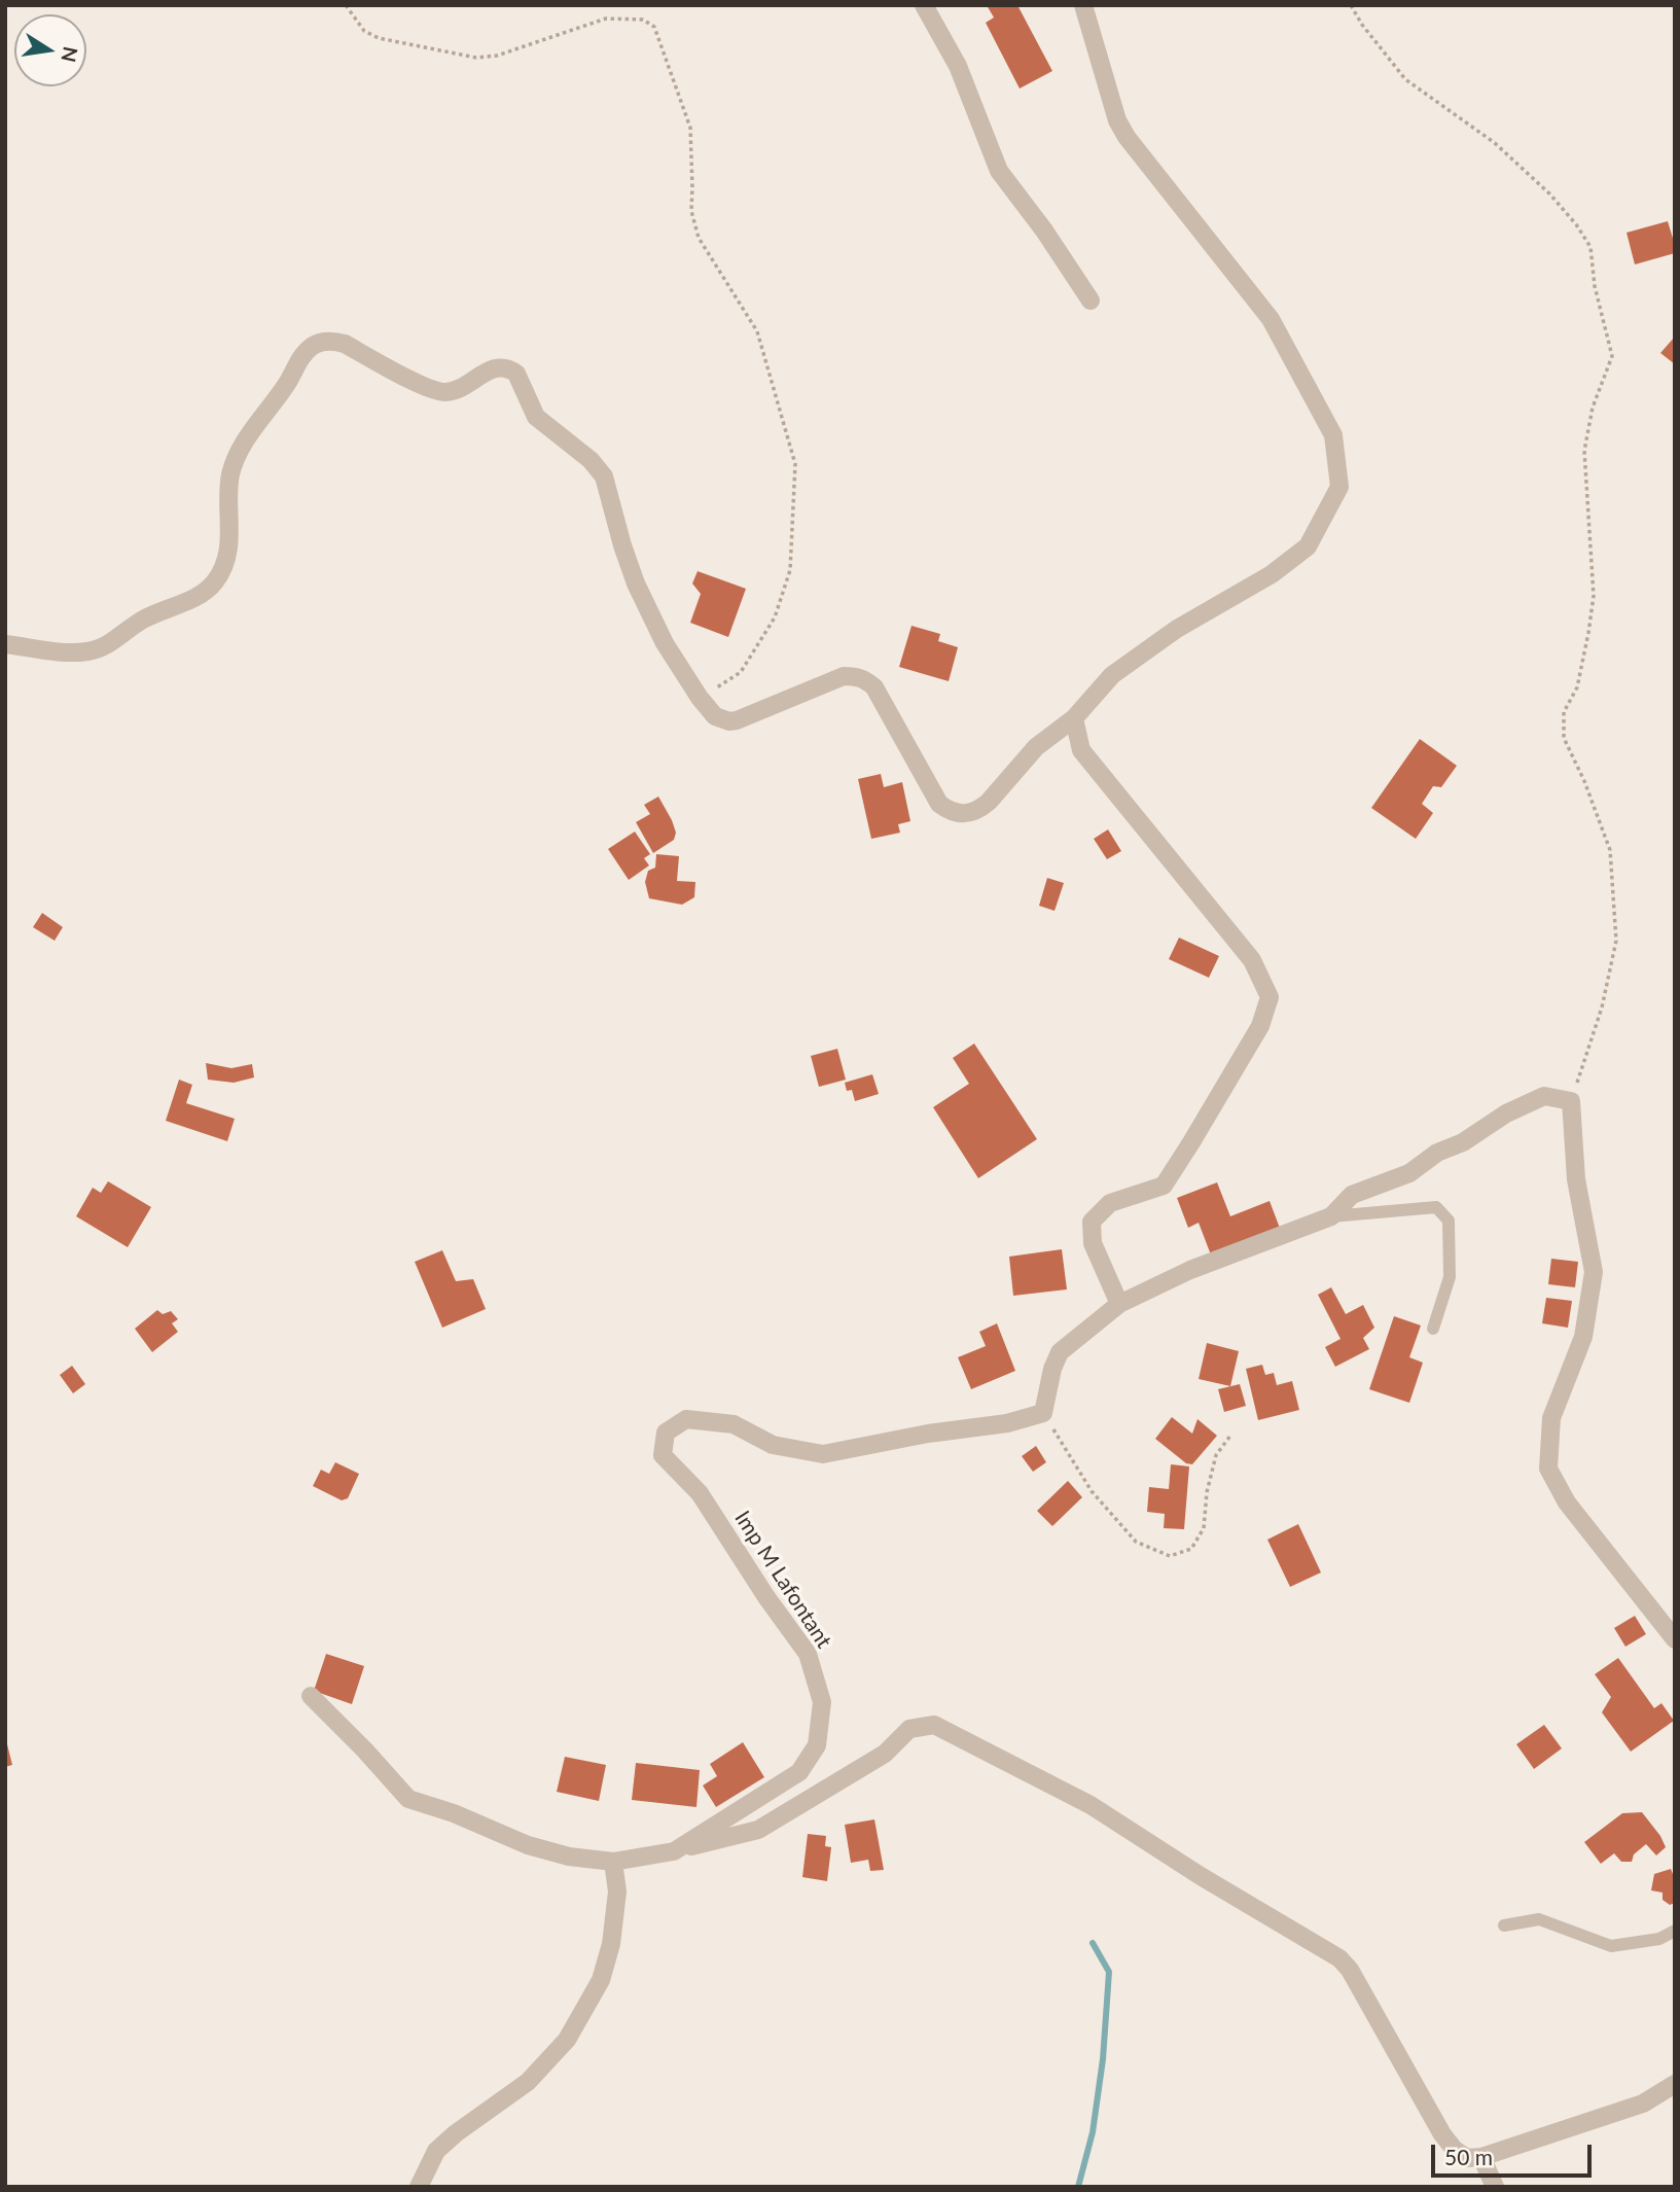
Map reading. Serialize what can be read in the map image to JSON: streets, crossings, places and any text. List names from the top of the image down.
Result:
{
  "streets": {
    "street": ["Imp M Lafontant"]
  },
  "scale_bar": "50 m",
  "north": "right"
}
